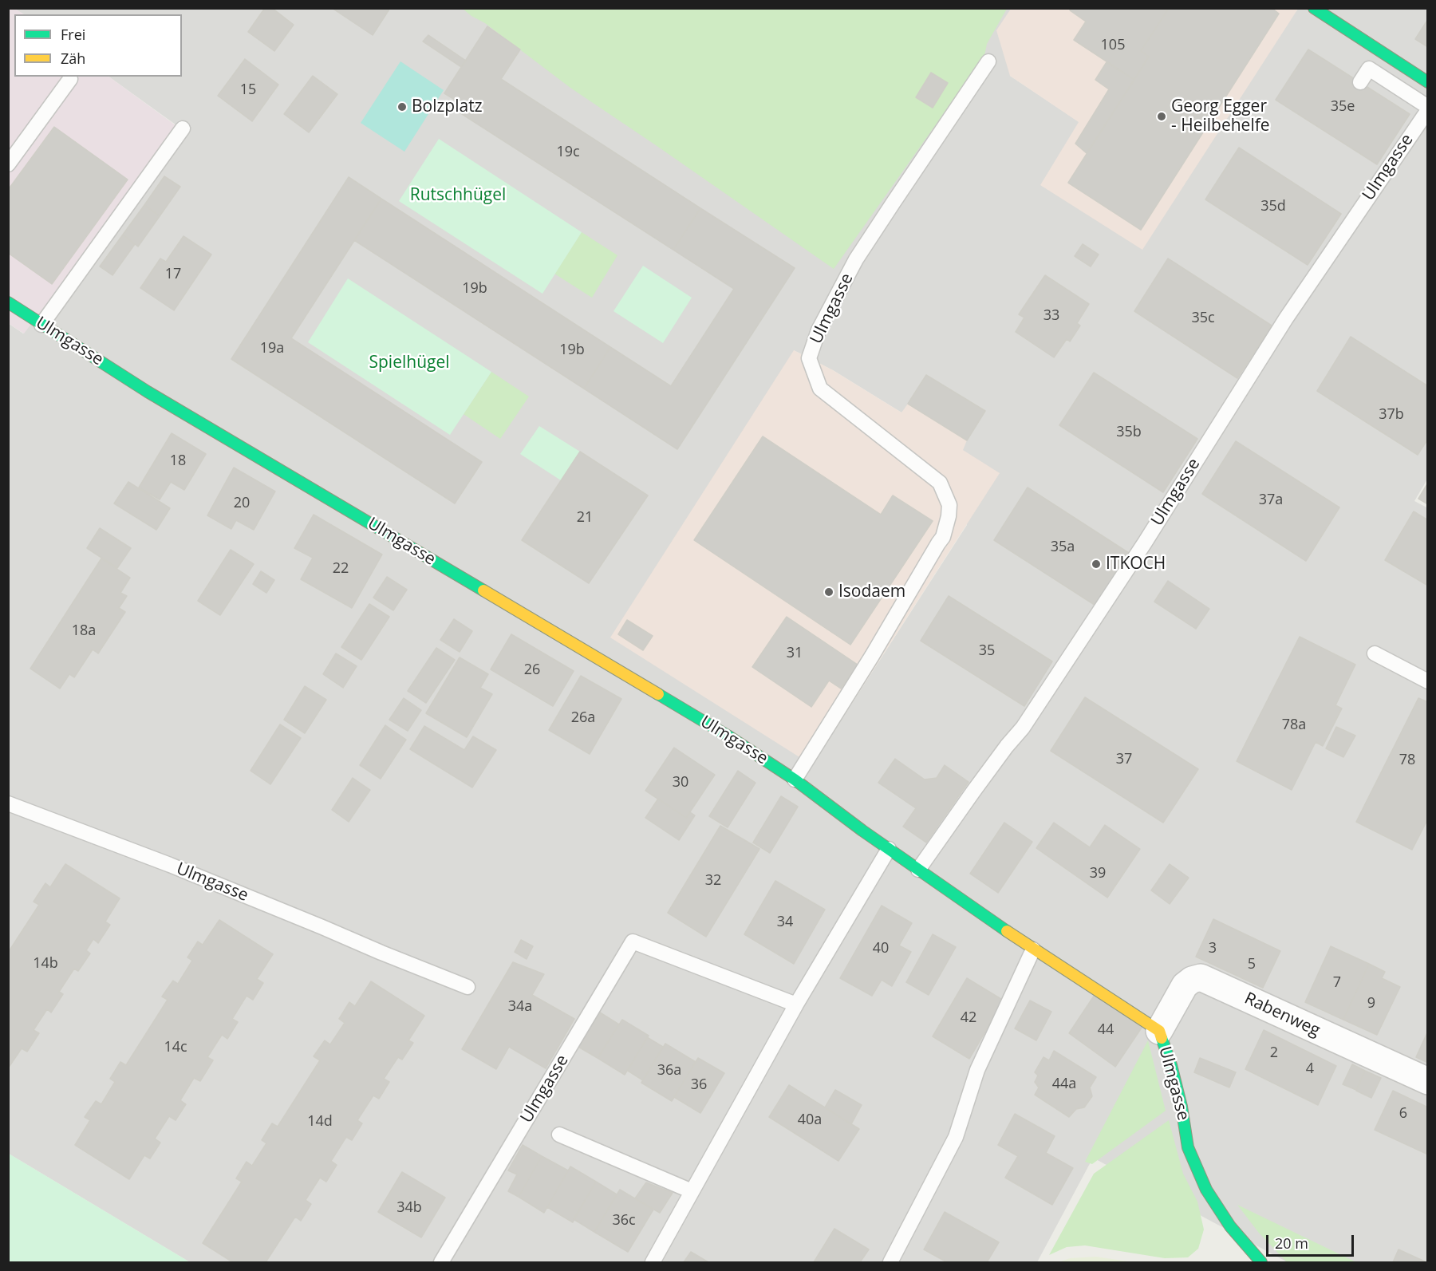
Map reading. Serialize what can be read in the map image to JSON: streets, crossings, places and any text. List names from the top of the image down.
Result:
{
  "streets": {
    "street": ["Ulmgasse", "Rabenweg"]
  },
  "crossings": [
    ["Ulmgasse", "Rabenweg"]
  ],
  "parks": ["Rutschhügel", "Spielhügel"],
  "places": [
    "Bolzplatz",
    "Georg Egger - Heilbehelfe",
    "ITKOCH",
    "Isodaem"
  ],
  "house_numbers": [
    "105",
    "15",
    "35e",
    "19c",
    "35d",
    "17",
    "19b",
    "33",
    "35c",
    "19a",
    "19b",
    "37b",
    "35b",
    "18",
    "37a",
    "20",
    "21",
    "35a",
    "22",
    "18a",
    "35",
    "31",
    "26",
    "26a",
    "78a",
    "37",
    "78",
    "30",
    "39",
    "32",
    "34",
    "40",
    "3",
    "14b",
    "5",
    "7",
    "9",
    "34a",
    "42",
    "44",
    "14c",
    "2",
    "4",
    "36a",
    "44a",
    "36",
    "6",
    "40a",
    "14d",
    "34b",
    "36c"
  ],
  "legend": ["Frei", "Zäh"],
  "scale_bar": "20 m"
}
